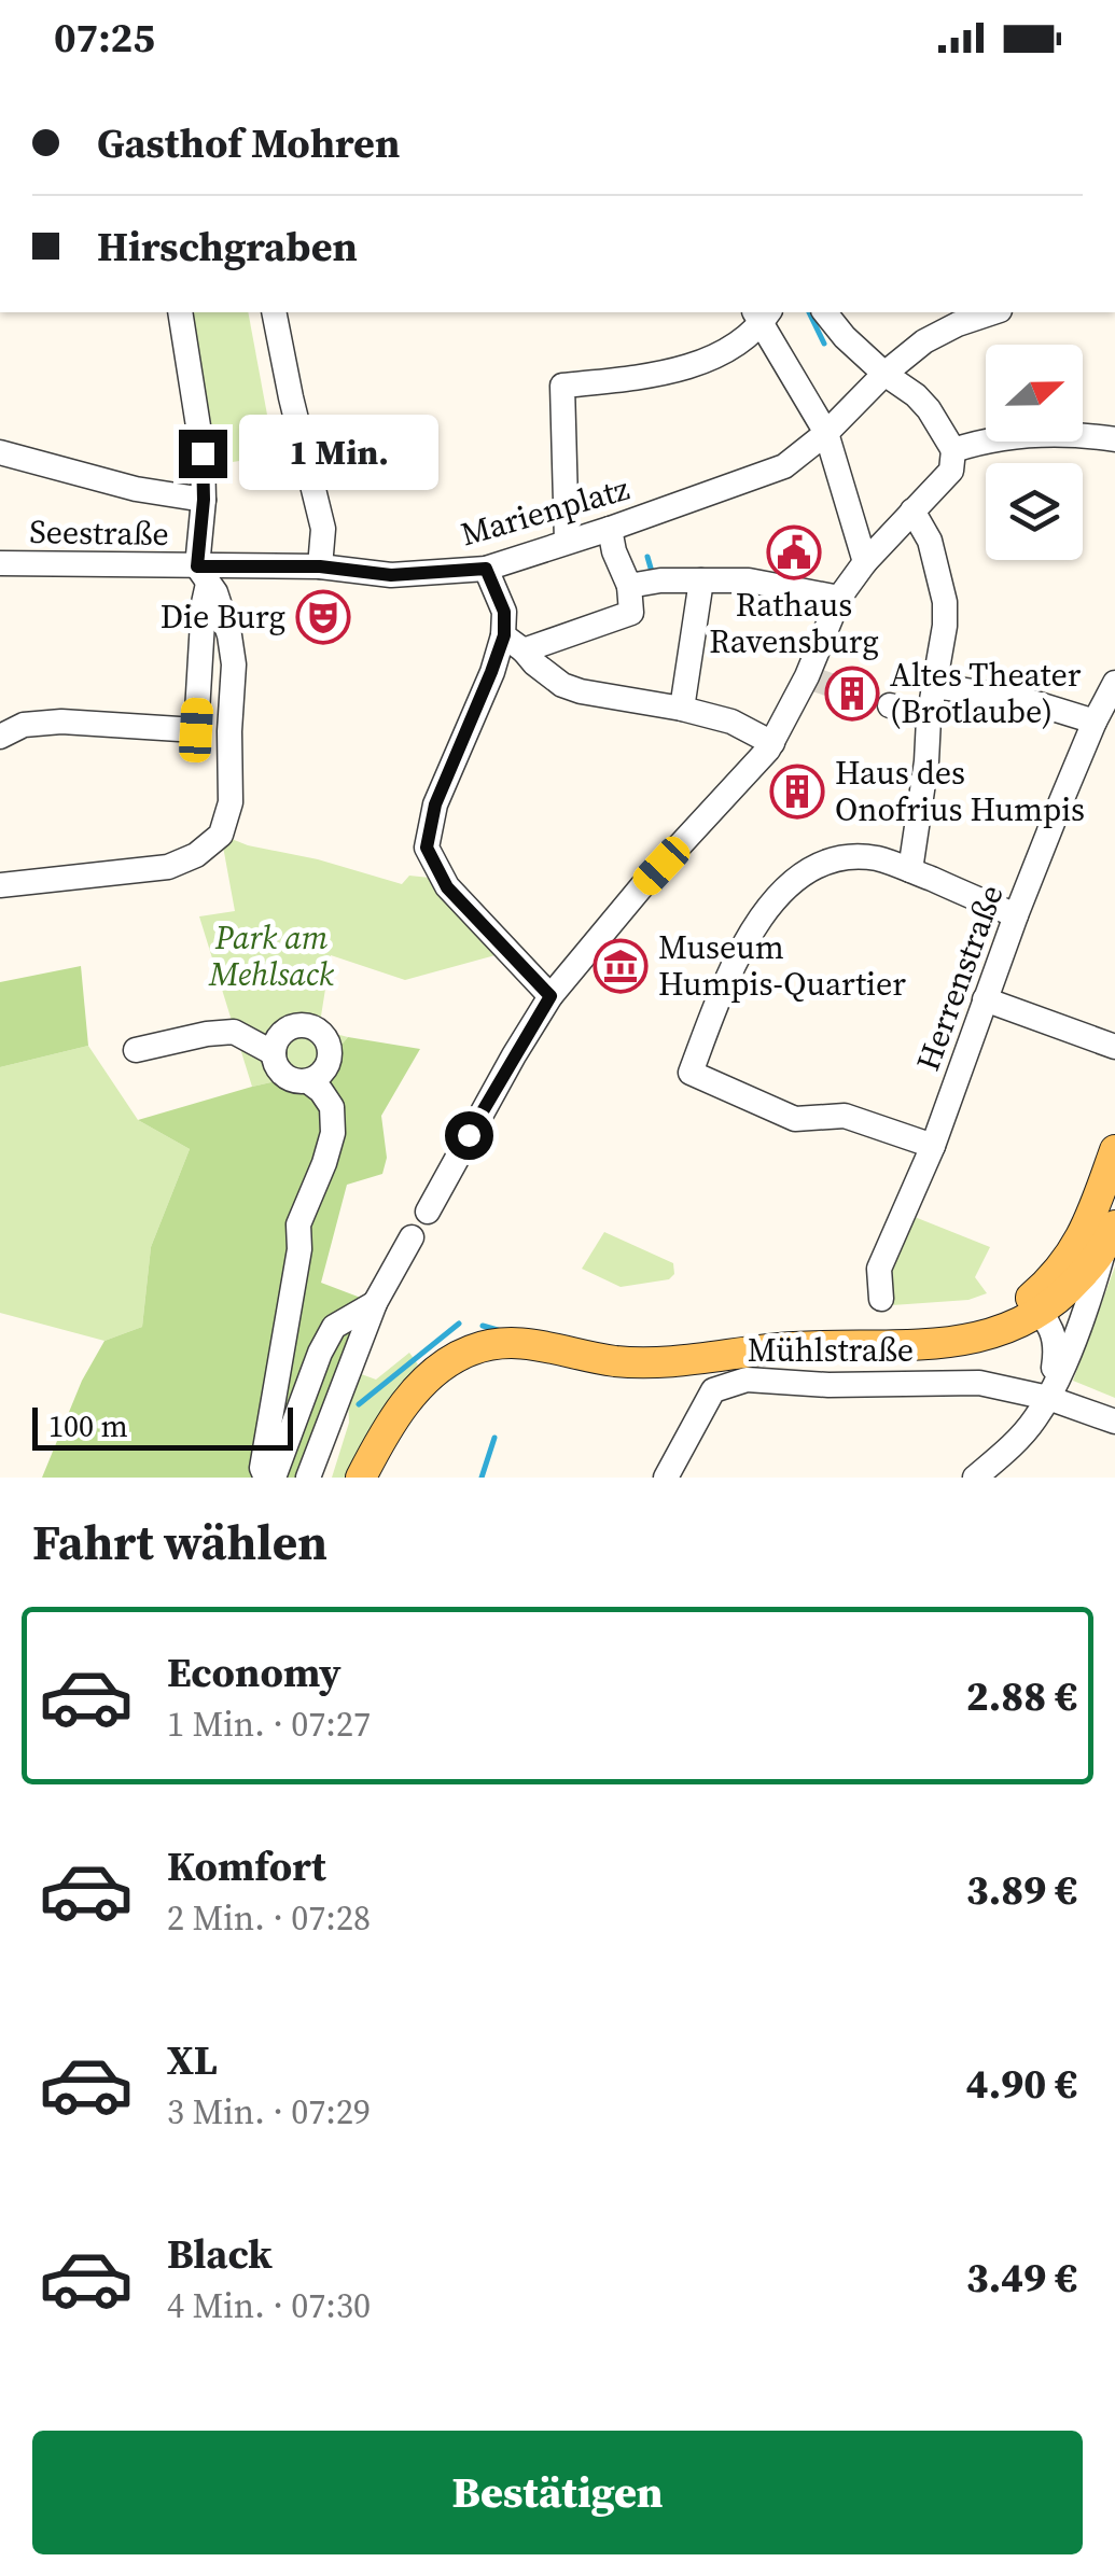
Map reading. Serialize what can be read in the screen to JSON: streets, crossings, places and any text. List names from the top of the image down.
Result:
{
  "streets": {
    "street": [
      "Marienplatz",
      "Seestraße",
      "Herrenstraße",
      "Mühlstraße"
    ]
  },
  "crossings": [
    ["Marienplatz", "Seestraße"]
  ],
  "parks": ["Park am Mehlsack"],
  "places": {
    "public building": ["Rathaus Ravensburg"],
    "theatre": ["Die Burg"],
    "building": ["Altes Theater (Brotlaube)", "Haus des Onofrius Humpis"],
    "museum": ["Museum Humpis-Quartier"]
  },
  "scale_bar": "100 m",
  "north": "right",
  "page": {
    "status": "07:25",
    "banner": ["Gasthof Mohren", "Hirschgraben"],
    "bubble": "1 Min.",
    "scale": "100 m",
    "heading": "Fahrt wählen",
    "list": [
      {
        "name": "Economy",
        "note": "1 Min. · 07:27",
        "value": "2.88 €"
      },
      {
        "name": "Komfort",
        "note": "2 Min. · 07:28",
        "value": "3.89 €"
      },
      {
        "name": "XL",
        "note": "3 Min. · 07:29",
        "value": "4.90 €"
      },
      {
        "name": "Black",
        "note": "4 Min. · 07:30",
        "value": "3.49 €"
      }
    ],
    "buttons": "Bestätigen"
  }
}
